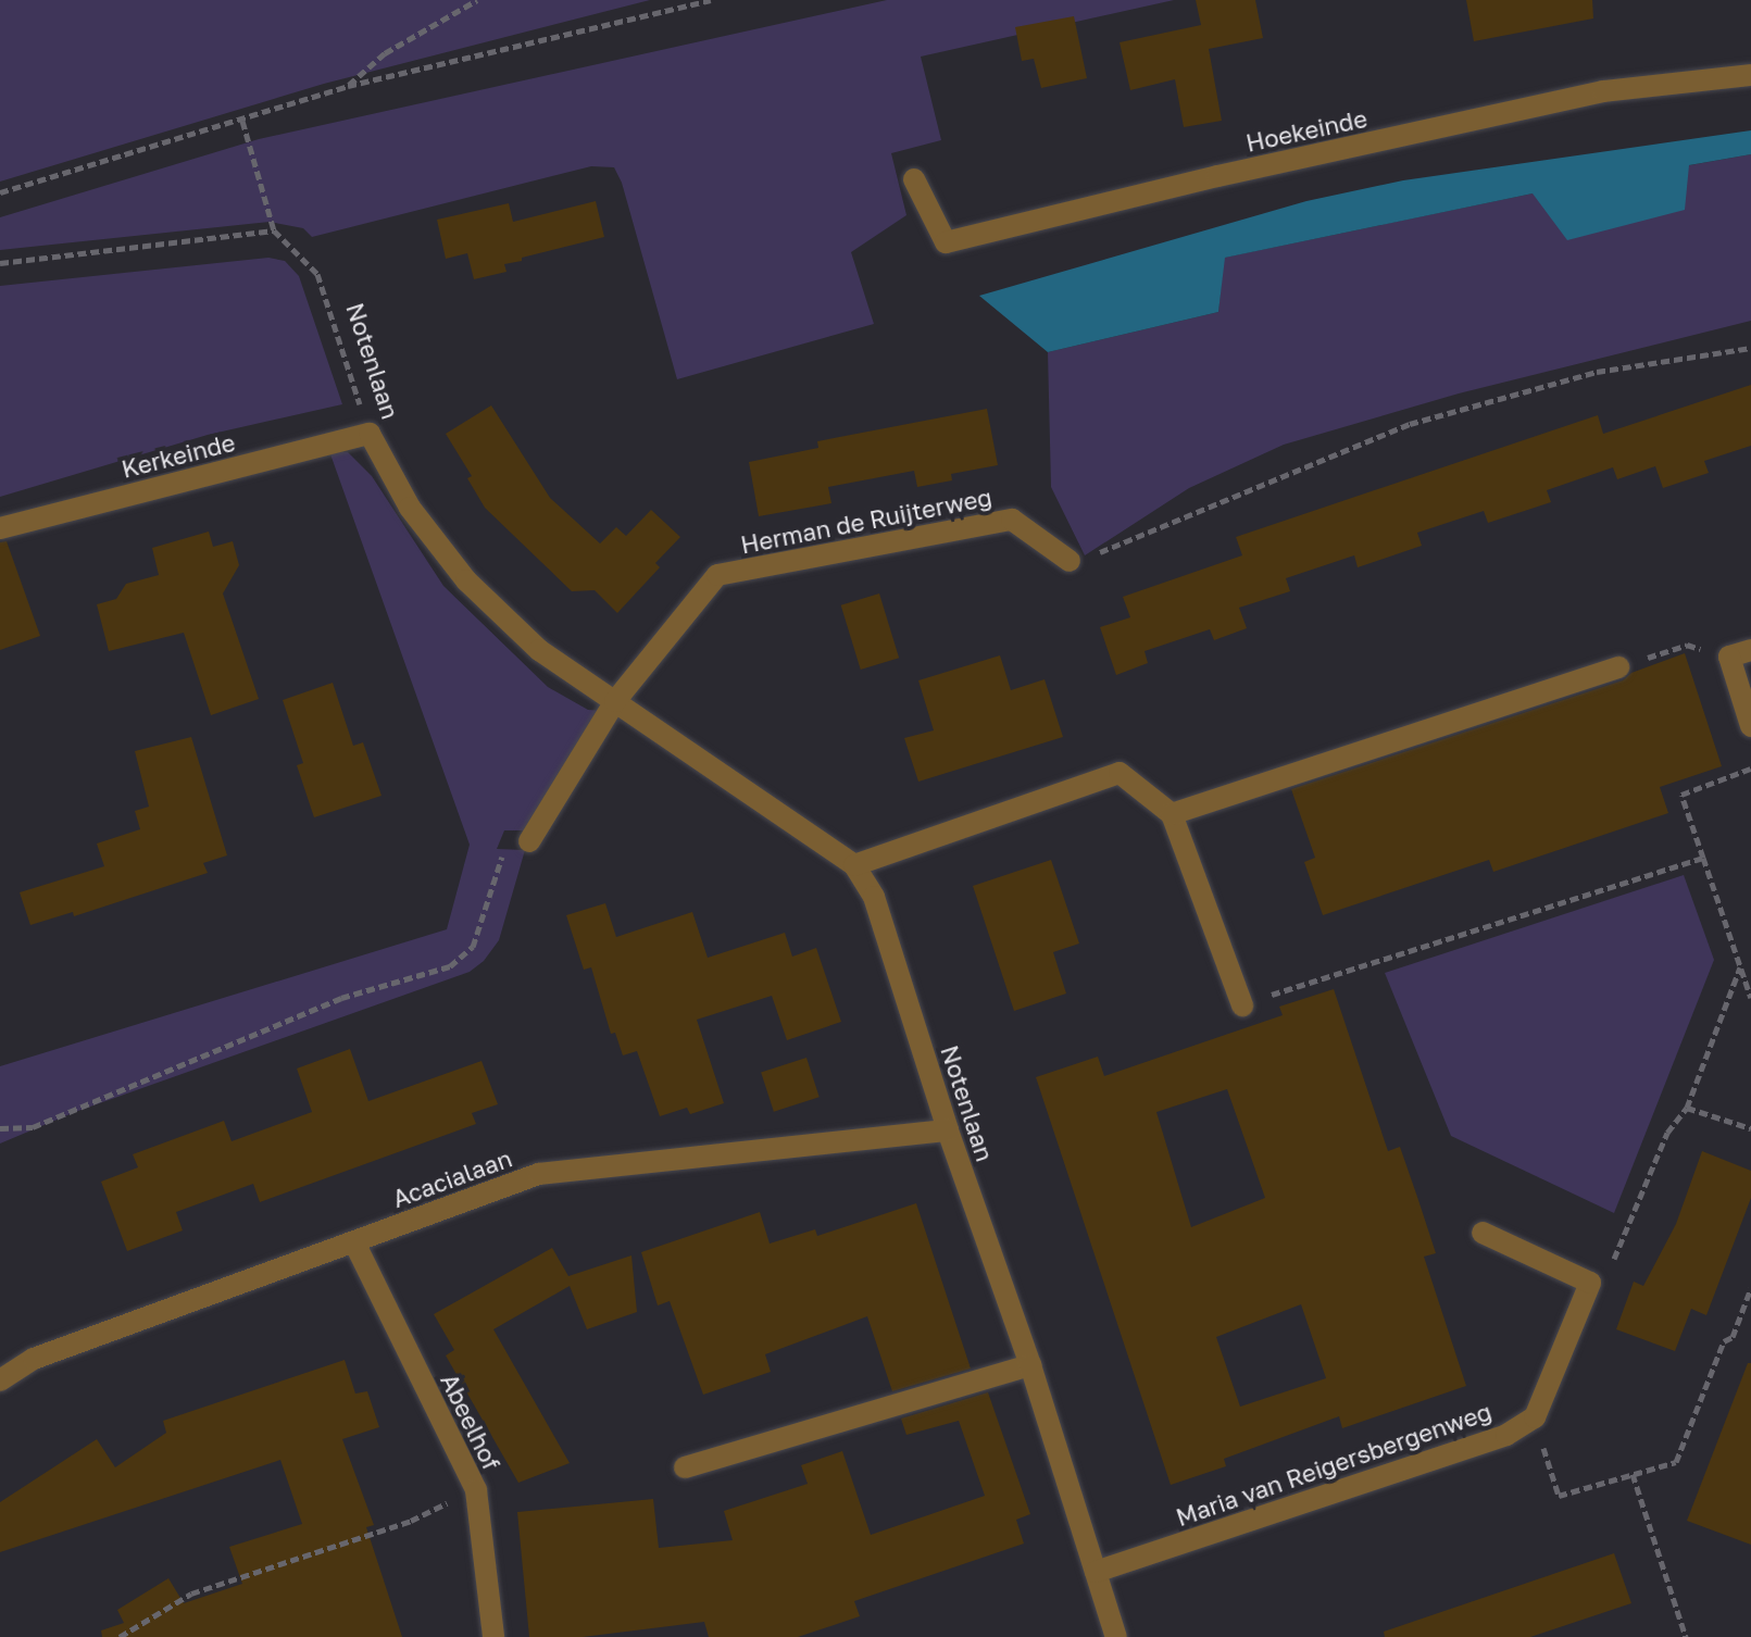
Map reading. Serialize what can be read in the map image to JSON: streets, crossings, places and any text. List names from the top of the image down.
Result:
{
  "streets": {
    "street": [
      "Hoekeinde",
      "Notenlaan",
      "Kerkeinde",
      "Herman de Ruijterweg",
      "Acacialaan",
      "Abeelhof",
      "Maria van Reigersbergenweg"
    ]
  },
  "crossings": [
    ["Notenlaan", "Kerkeinde"],
    ["Notenlaan", "Herman de Ruijterweg"],
    ["Notenlaan", "Acacialaan"],
    ["Notenlaan", "Maria van Reigersbergenweg"],
    ["Acacialaan", "Abeelhof"]
  ]
}
